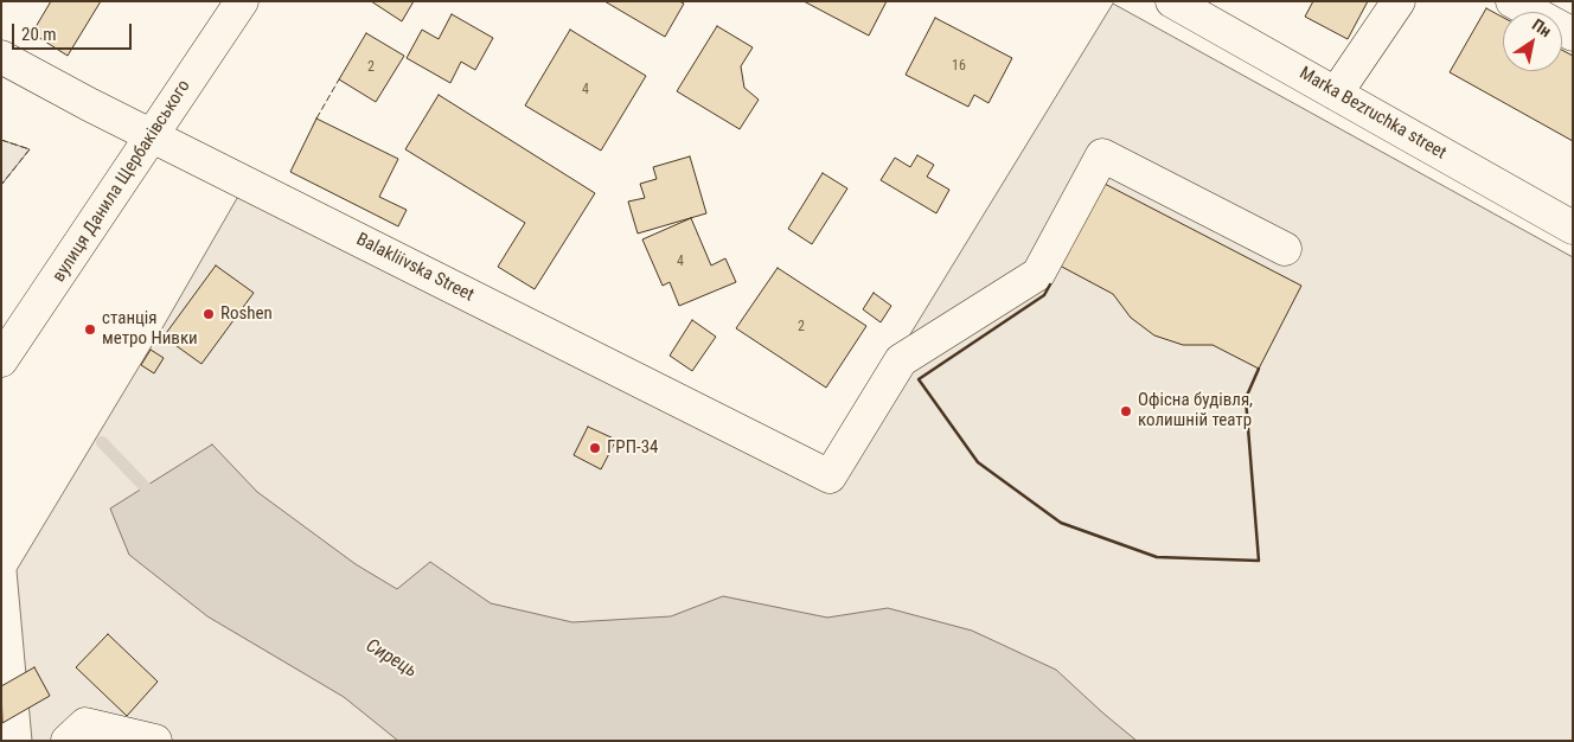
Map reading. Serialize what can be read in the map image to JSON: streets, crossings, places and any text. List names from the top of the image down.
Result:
{
  "streets": {
    "street": ["Marka Bezruchka street", "вулиця Данила Щербаківського", "Balakliivska Street"]
  },
  "crossings": [
    ["вулиця Данила Щербаківського", "Balakliivska Street"]
  ],
  "water": ["Сирець"],
  "places": [
    "Roshen",
    "станція метро Нивки",
    "Офісна будівля, колишній театр",
    "ГРП-34"
  ],
  "house_numbers": [
    "16",
    "2",
    "4",
    "4",
    "2"
  ],
  "scale_bar": "20 m",
  "north": "top right"
}
